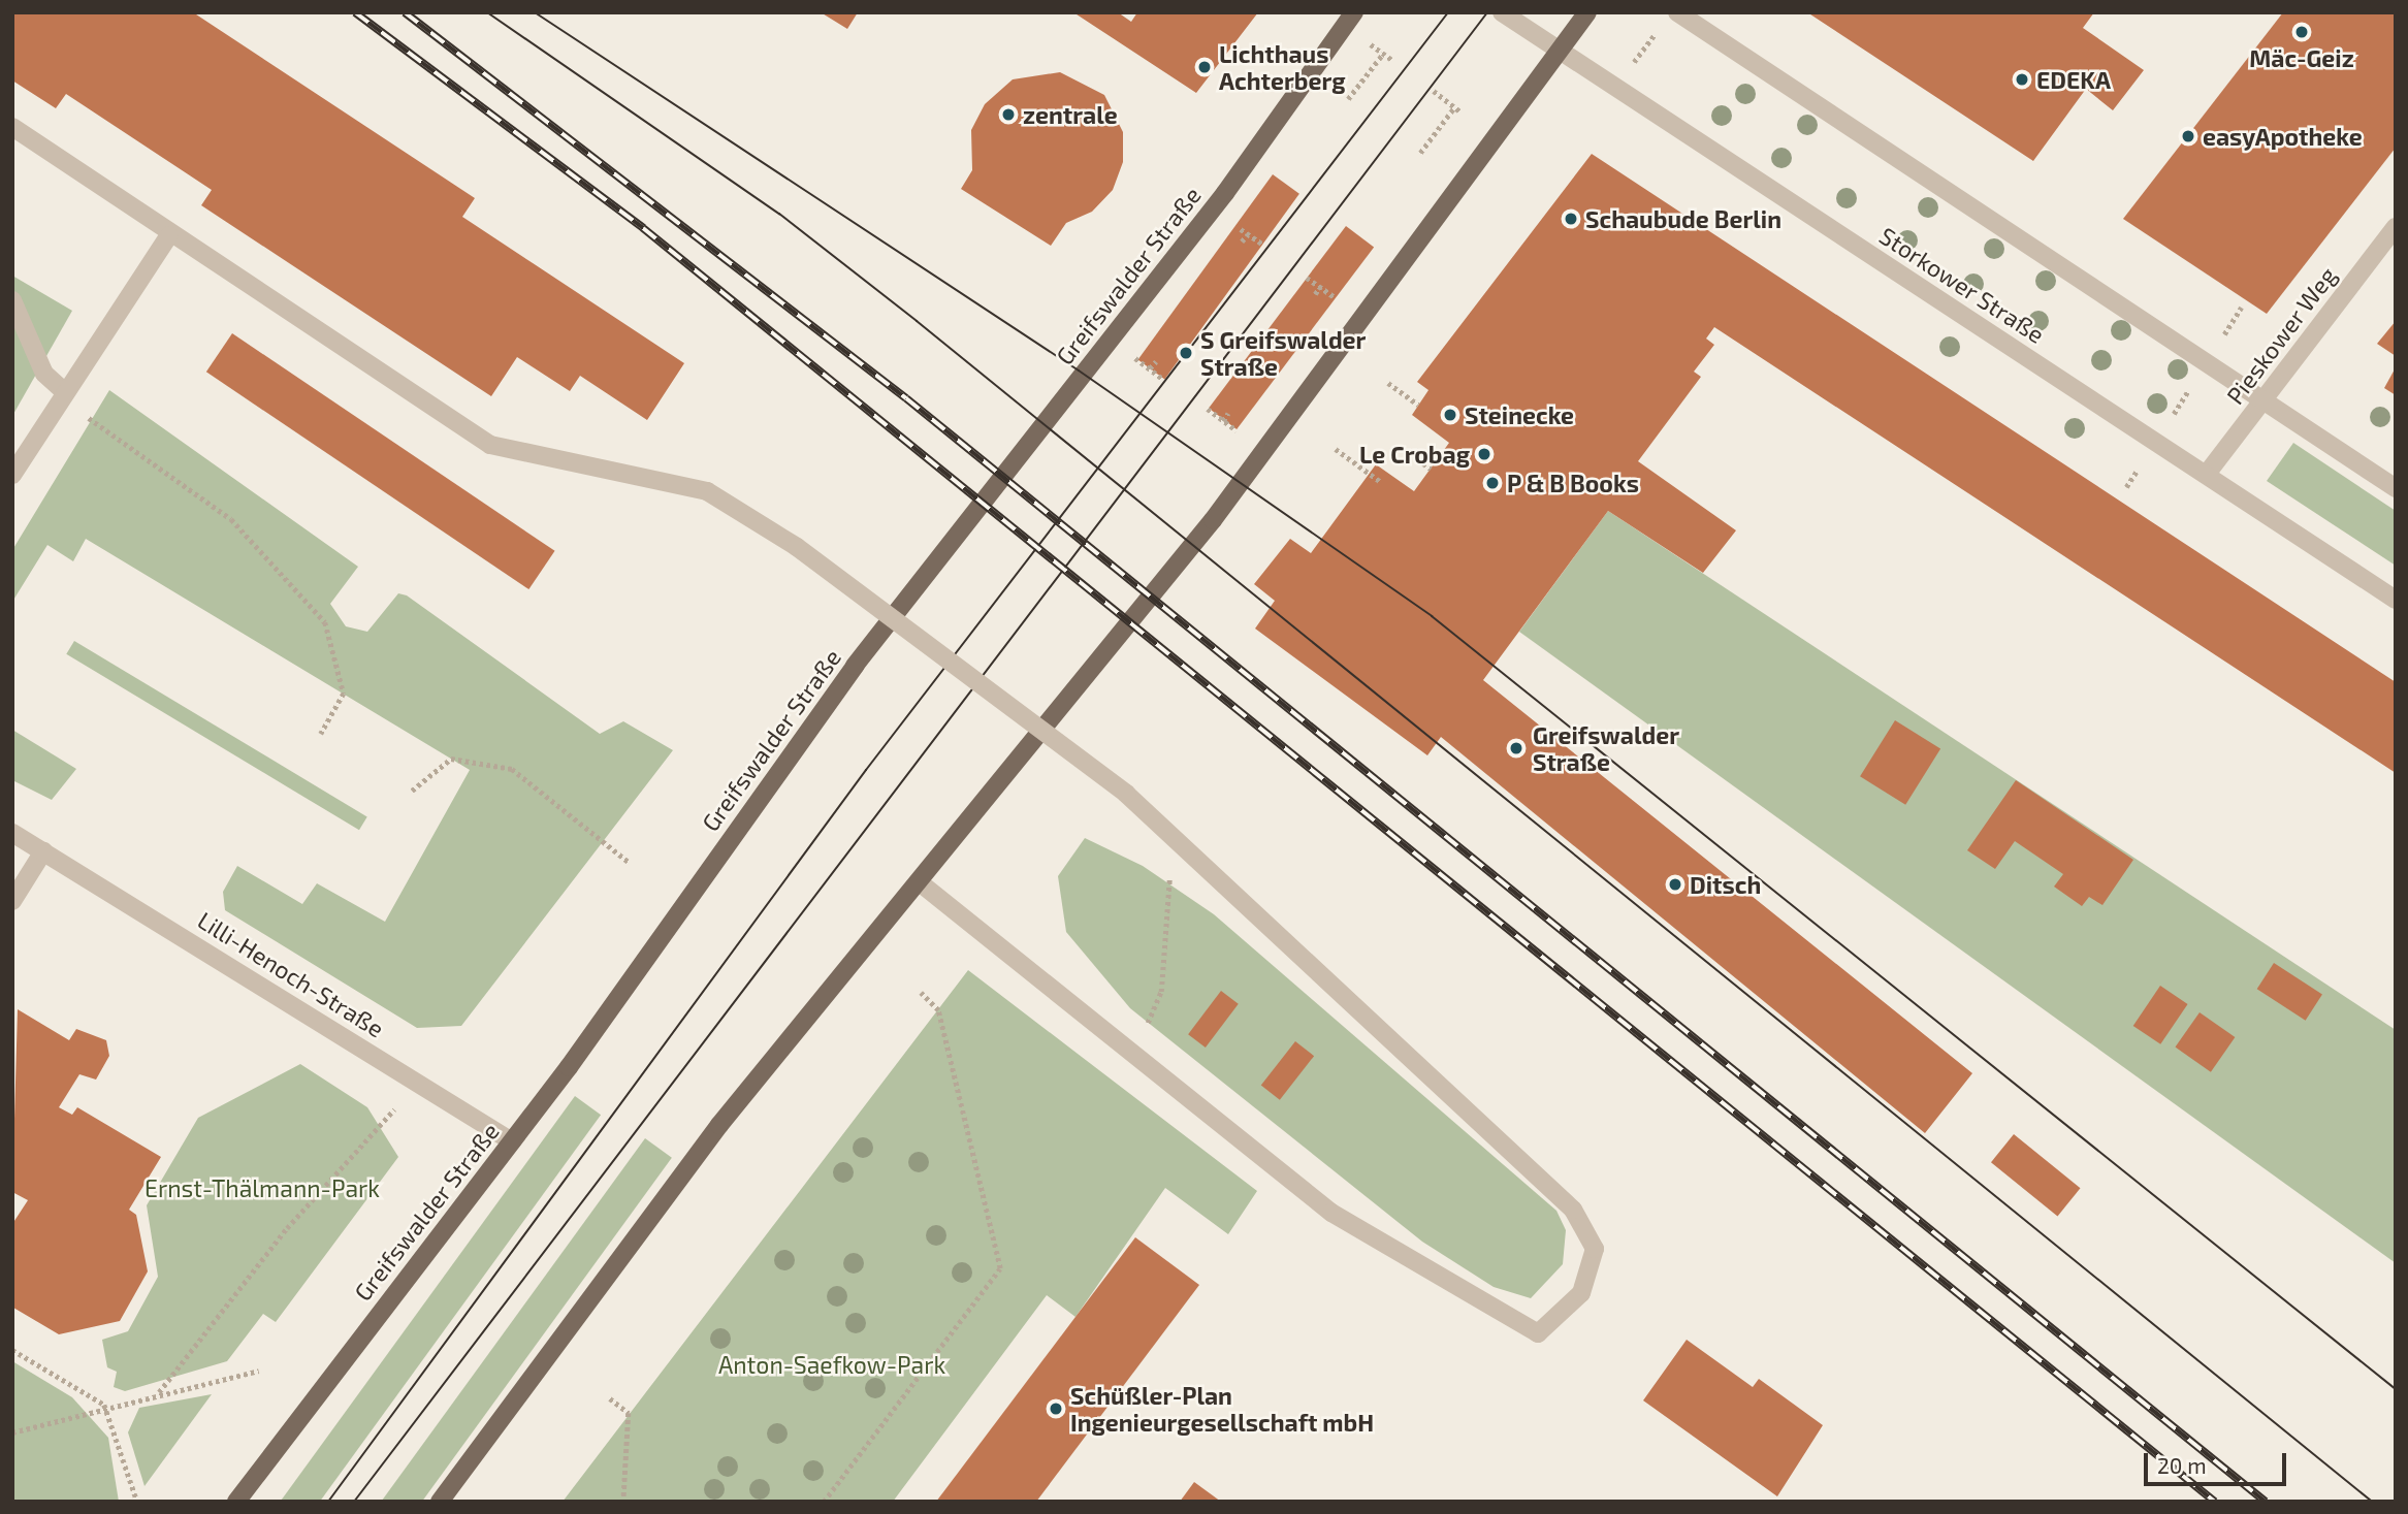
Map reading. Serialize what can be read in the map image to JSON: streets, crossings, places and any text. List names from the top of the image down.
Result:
{
  "streets": {
    "main road": ["Greifswalder Straße"],
    "street": ["Storkower Straße", "Pieskower Weg", "Lilli-Henoch-Straße"]
  },
  "crossings": [
    ["Greifswalder Straße", "Lilli-Henoch-Straße"],
    ["Storkower Straße", "Pieskower Weg"]
  ],
  "parks": ["Ernst-Thälmann-Park", "Anton-Saefkow-Park"],
  "places": [
    "Mäc-Geiz",
    "Lichthaus Achterberg",
    "EDEKA",
    "zentrale",
    "easyApotheke",
    "Schaubude Berlin",
    "S Greifswalder Straße",
    "Steinecke",
    "Le Crobag",
    "P & B Books",
    "Greifswalder Straße",
    "Ditsch",
    "Schüßler-Plan Ingenieurgesellschaft mbH"
  ],
  "scale_bar": "20 m"
}
